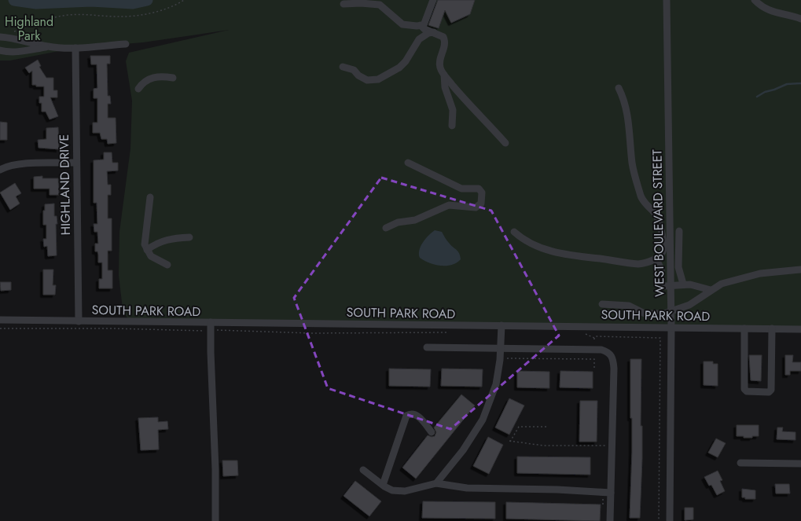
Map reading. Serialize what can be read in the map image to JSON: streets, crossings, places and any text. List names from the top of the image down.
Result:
{
  "streets": {
    "street": ["HIGHLAND DRIVE", "WEST BOULEVARD STREET", "SOUTH PARK ROAD"]
  },
  "crossings": [
    ["HIGHLAND DRIVE", "SOUTH PARK ROAD"],
    ["WEST BOULEVARD STREET", "SOUTH PARK ROAD"]
  ],
  "parks": ["Highland Park"]
}
